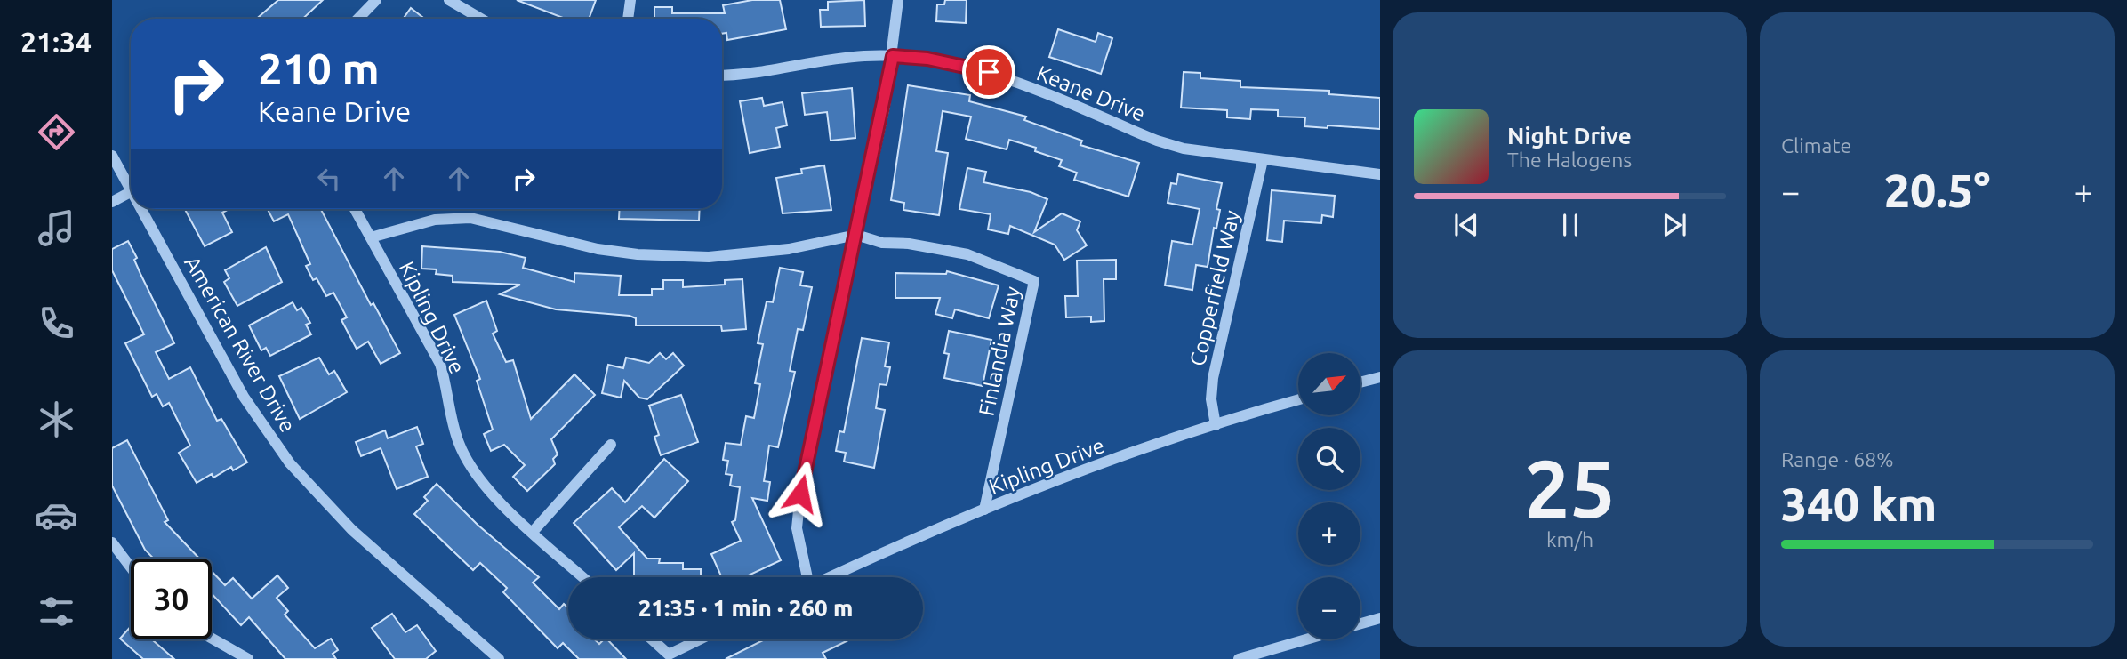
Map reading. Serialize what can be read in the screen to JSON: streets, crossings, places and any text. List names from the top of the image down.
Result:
{
  "streets": {
    "street": [
      "Keane Drive",
      "Copperfield Way",
      "Kipling Drive",
      "American River Drive",
      "Finlandia Way"
    ]
  },
  "crossings": [
    ["Keane Drive", "Copperfield Way"],
    ["Copperfield Way", "Kipling Drive"],
    ["Kipling Drive", "Finlandia Way"]
  ],
  "north": "top right",
  "page": {
    "tabs": "21:34",
    "tile": [
      "Climate",
      ["25", "km/h"],
      ["Range · 68%", "340 km"]
    ],
    "turn": ["210 m", "Keane Drive"],
    "song": ["Night Drive", "The Halogens"],
    "heat": ["−", "20.5°", "+"],
    "map_buttons": ["+", "−"],
    "limit": "30",
    "trip": "21:35 · 1 min · 260 m"
  }
}
